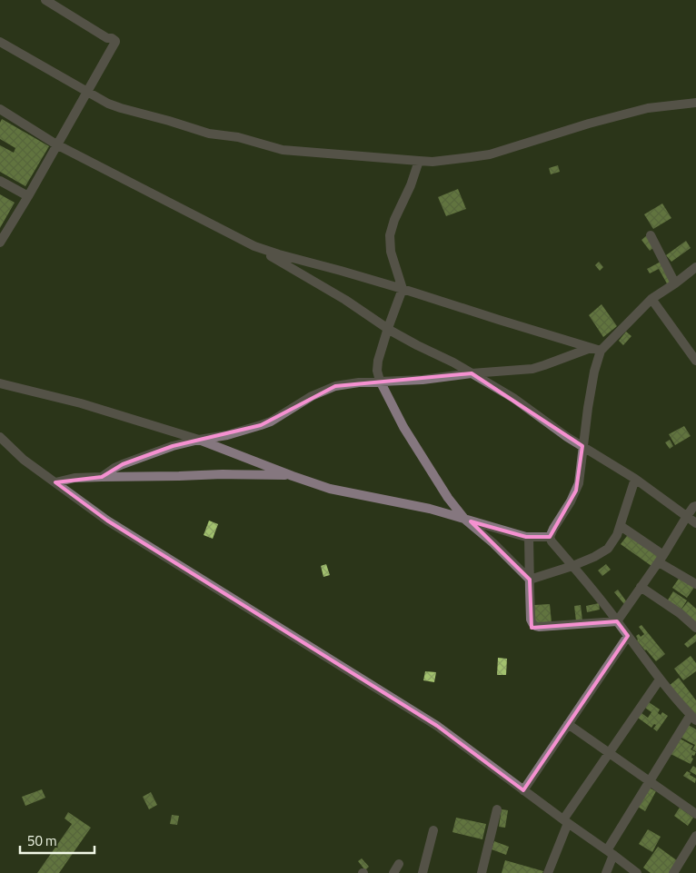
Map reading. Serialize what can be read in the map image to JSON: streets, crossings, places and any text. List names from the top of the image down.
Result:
{
  "scale_bar": "50 m"
}
